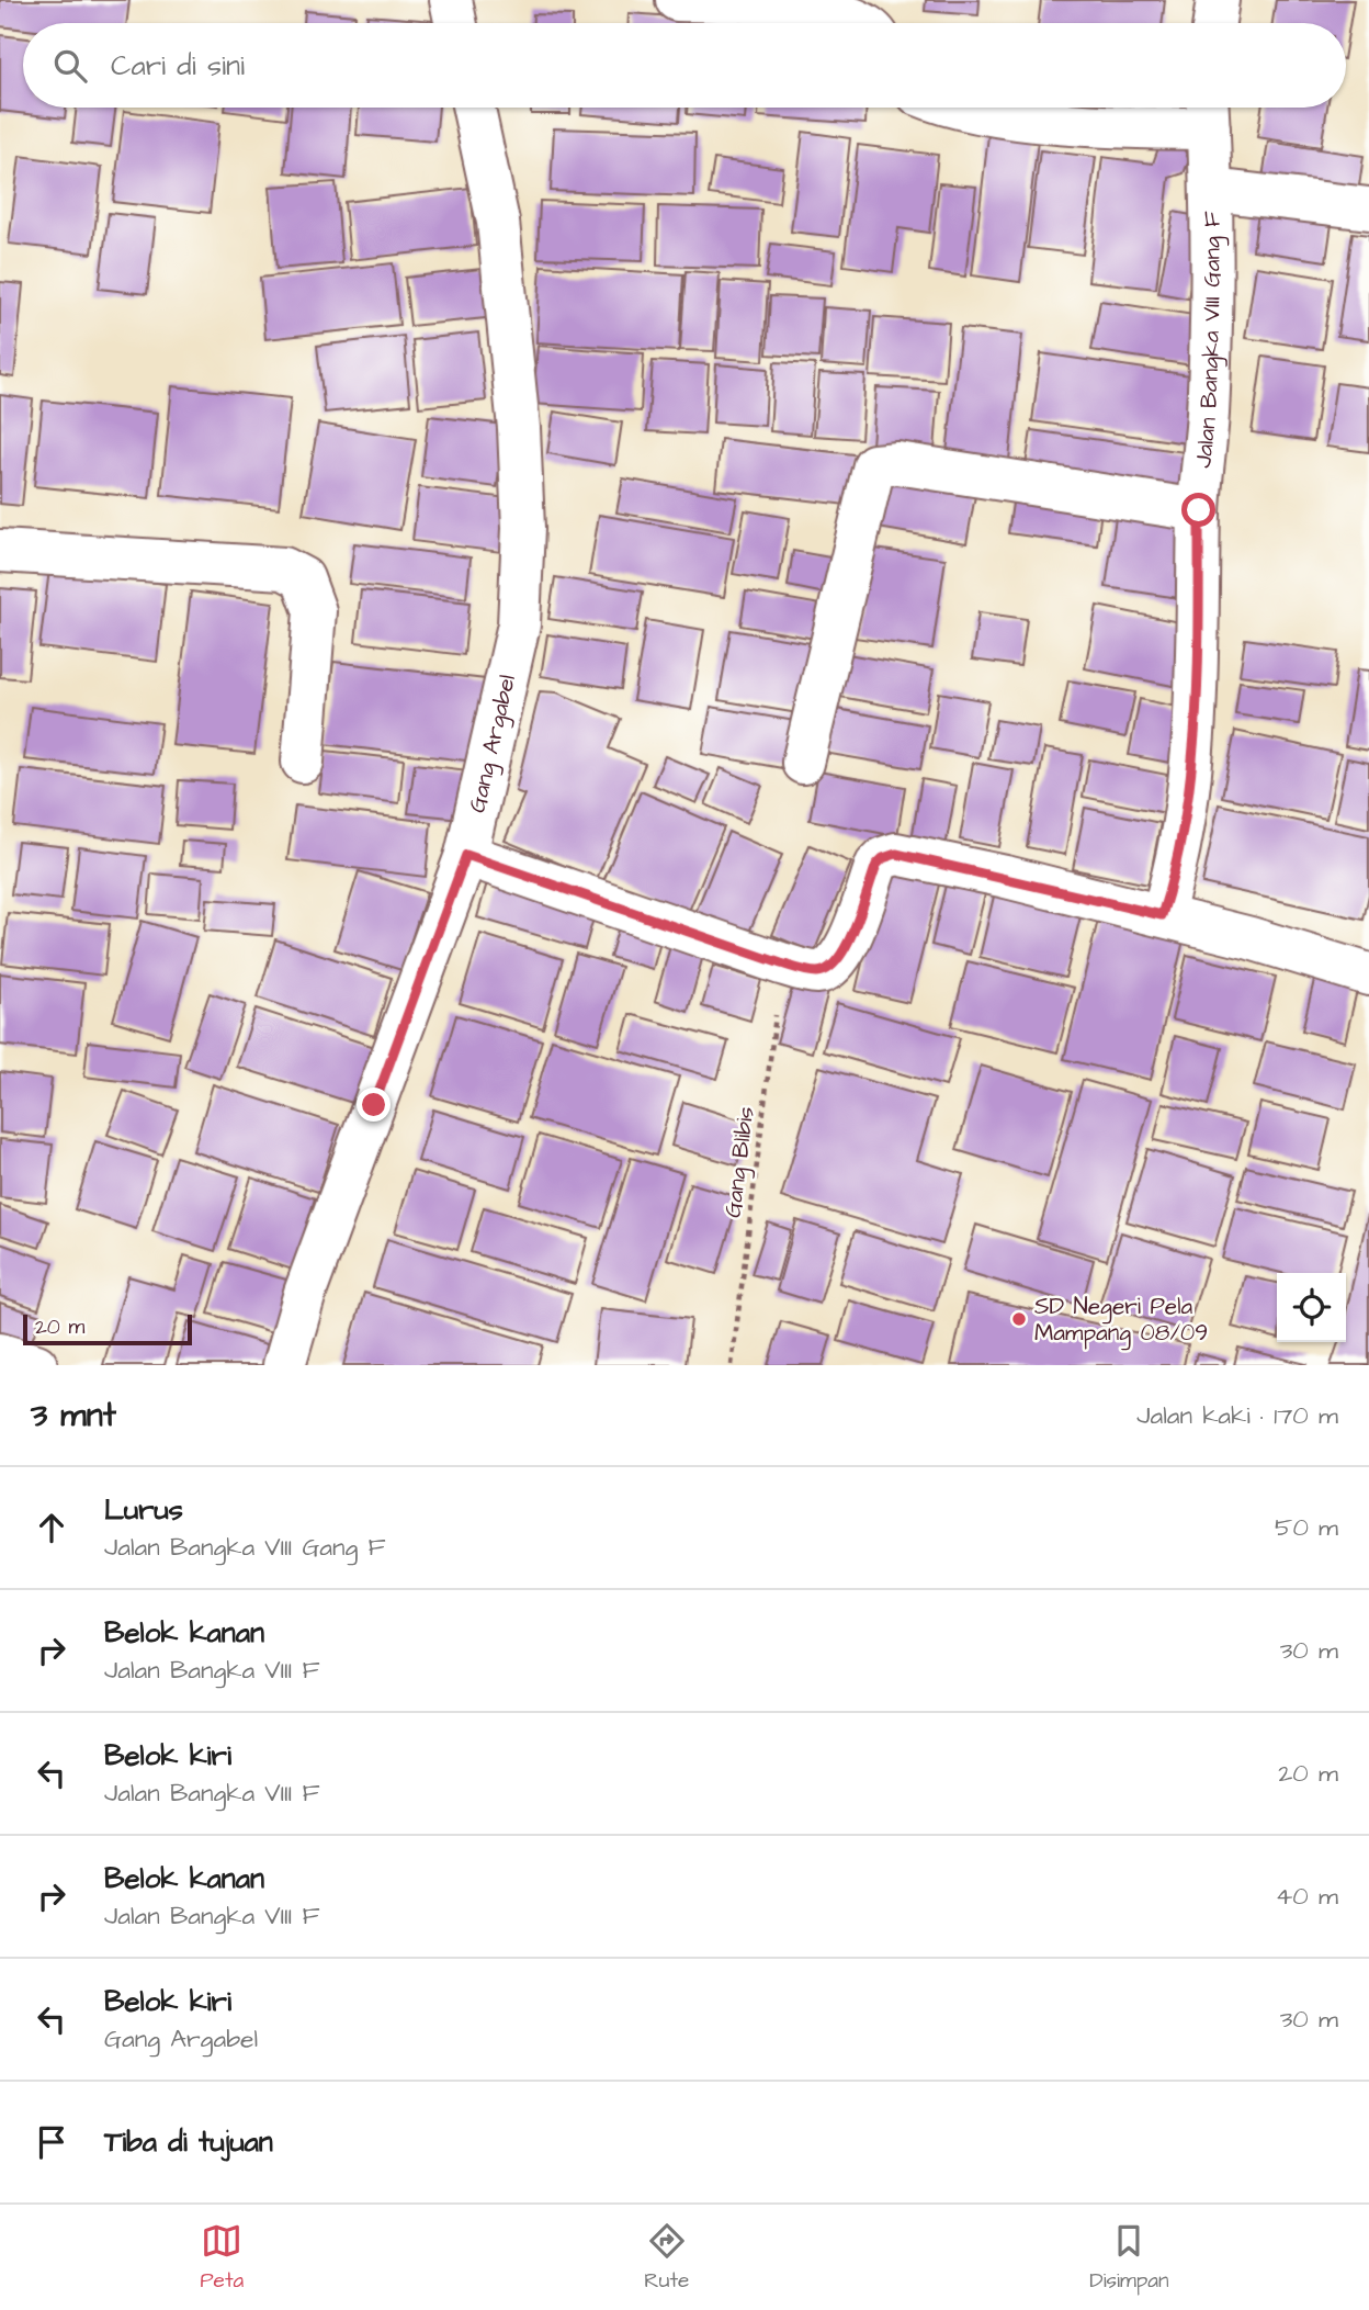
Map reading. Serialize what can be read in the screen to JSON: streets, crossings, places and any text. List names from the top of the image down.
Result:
{
  "streets": {
    "street": ["Jalan Bangka VIII Gang F", "Gang Argabel"],
    "path": ["Gang Blibis"]
  },
  "places": ["SD Negeri Pela Mampang 08/09"],
  "scale_bar": "20 m",
  "page": {
    "search": "Cari di sini",
    "scale": "20 m",
    "heading": ["3 mnt", "Jalan kaki · 170 m"],
    "list": [
      ["Lurus", "Jalan Bangka VIII Gang F", "50 m"],
      ["Belok kanan", "Jalan Bangka VIII F", "30 m"],
      ["Belok kiri", "Jalan Bangka VIII F", "20 m"],
      ["Belok kanan", "Jalan Bangka VIII F", "40 m"],
      ["Belok kiri", "Gang Argabel", "30 m"],
      "Tiba di tujuan"
    ],
    "nav": ["Peta", "Rute", "Disimpan"]
  }
}
